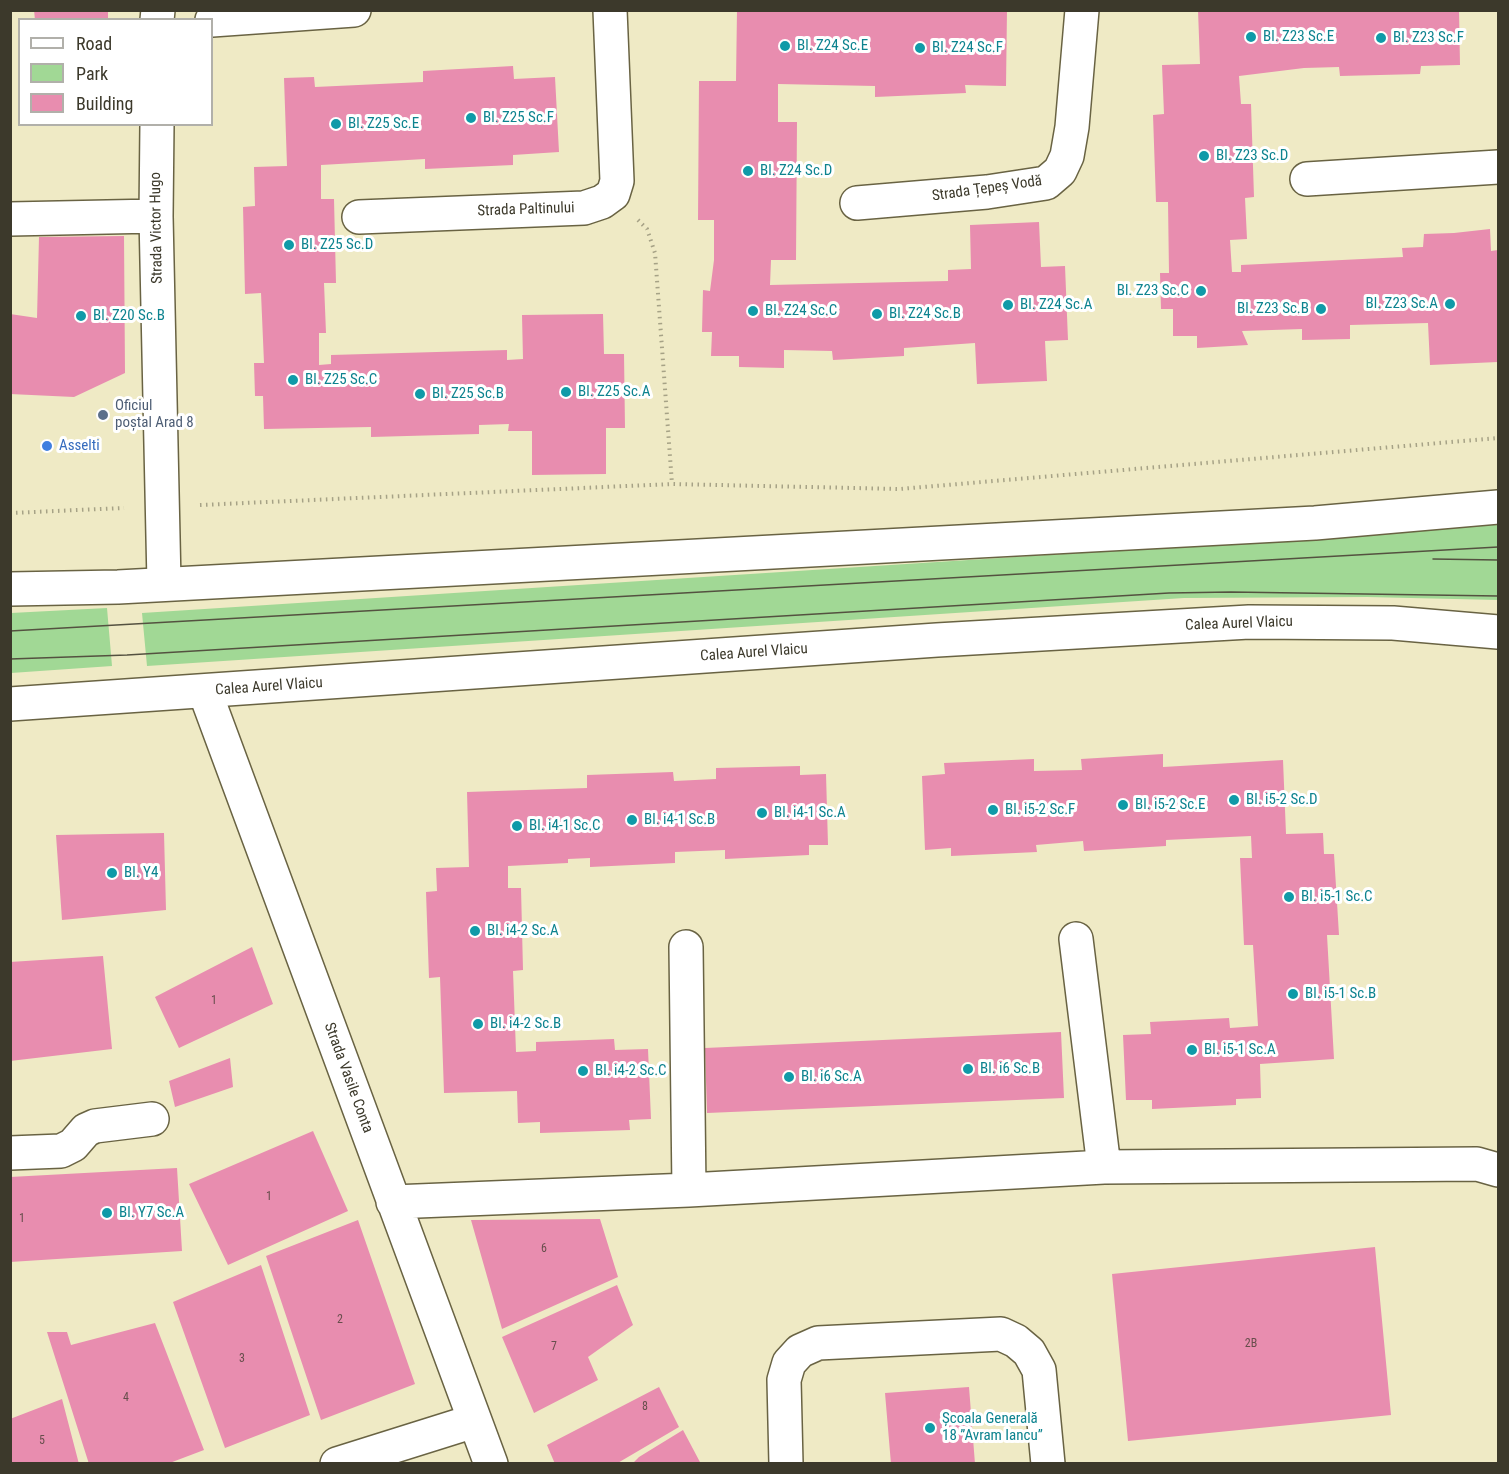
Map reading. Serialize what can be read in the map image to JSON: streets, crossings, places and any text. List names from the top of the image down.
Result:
{
  "streets": {
    "main road": [
      "Strada Țepeș Vodă",
      "Strada Paltinului",
      "Strada Victor Hugo",
      "Calea Aurel Vlaicu",
      "Strada Vasile Conta"
    ]
  },
  "crossings": [
    ["Calea Aurel Vlaicu", "Strada Vasile Conta"]
  ],
  "places": [
    "Bl. Z23 Sc.E",
    "Bl. Z23 Sc.F",
    "Bl. Z24 Sc.E",
    "Bl. Z24 Sc.F",
    "Bl. Z25 Sc.F",
    "Bl. Z25 Sc.E",
    "Bl. Z23 Sc.D",
    "Bl. Z24 Sc.D",
    "Bl. Z25 Sc.D",
    "Bl. Z23 Sc.C",
    "Bl. Z23 Sc.A",
    "Bl. Z24 Sc.A",
    "Bl. Z23 Sc.B",
    "Bl. Z24 Sc.C",
    "Bl. Z24 Sc.B",
    "Bl. Z20 Sc.B",
    "Bl. Z25 Sc.C",
    "Bl. Z25 Sc.A",
    "Bl. Z25 Sc.B",
    "Oficiul poștal Arad 8",
    "Asselti",
    "Bl. i5-2 Sc.D",
    "Bl. i5-2 Sc.E",
    "Bl. i5-2 Sc.F",
    "Bl. i4-1 Sc.A",
    "Bl. i4-1 Sc.B",
    "Bl. i4-1 Sc.C",
    "Bl. Y4",
    "Bl. i5-1 Sc.C",
    "Bl. i4-2 Sc.A",
    "Bl. i5-1 Sc.B",
    "Bl. i4-2 Sc.B",
    "Bl. i5-1 Sc.A",
    "Bl. i6 Sc.B",
    "Bl. i4-2 Sc.C",
    "Bl. i6 Sc.A",
    "Bl. Y7 Sc.A",
    "Școala Generală 18 ”Avram Iancu”"
  ],
  "house_numbers": [
    "1",
    "1",
    "1",
    "6",
    "2",
    "2B",
    "7",
    "3",
    "4",
    "8",
    "5"
  ],
  "legend": ["Road", "Park", "Building"]
}
